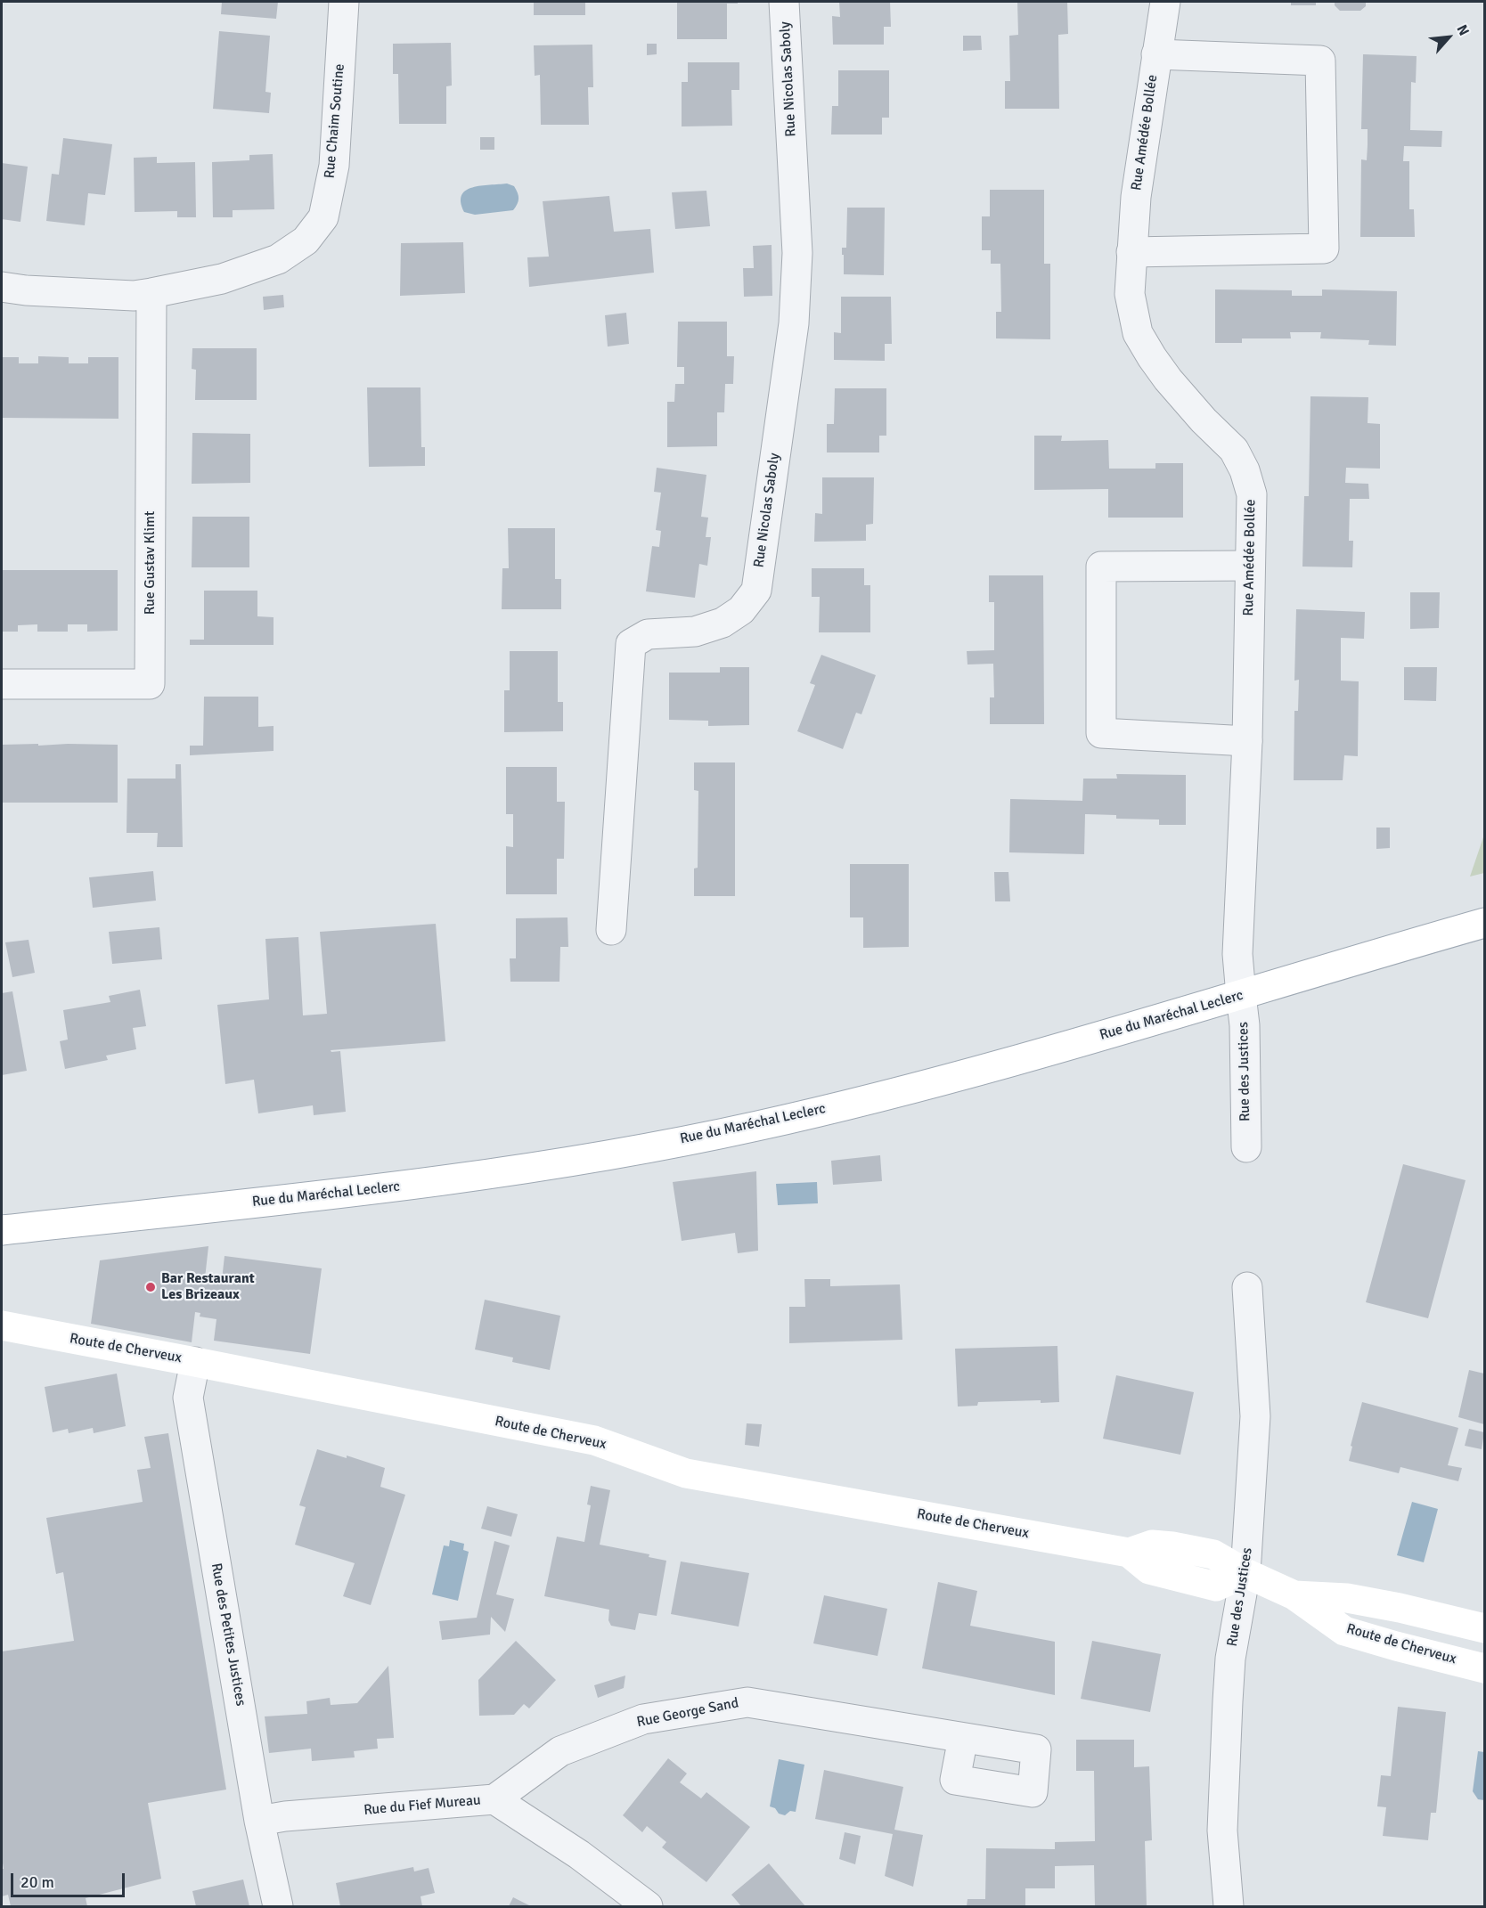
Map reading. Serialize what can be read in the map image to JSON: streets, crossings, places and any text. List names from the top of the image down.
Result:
{
  "streets": {
    "main road": ["Rue du Maréchal Leclerc", "Route de Cherveux"],
    "street": [
      "Rue Nicolas Saboly",
      "Rue Chaim Soutine",
      "Rue Amédée Bollée",
      "Rue Gustav Klimt",
      "Rue des Justices",
      "Rue des Petites Justices",
      "Rue George Sand",
      "Rue du Fief Mureau"
    ]
  },
  "crossings": [
    ["Rue Chaim Soutine", "Rue Gustav Klimt"],
    ["Rue Amédée Bollée", "Rue du Maréchal Leclerc"],
    ["Rue Amédée Bollée", "Rue des Justices"],
    ["Rue du Maréchal Leclerc", "Rue des Justices"],
    ["Rue des Justices", "Route de Cherveux"],
    ["Route de Cherveux", "Rue des Petites Justices"],
    ["Rue des Petites Justices", "Rue du Fief Mureau"],
    ["Rue George Sand", "Rue du Fief Mureau"]
  ],
  "places": ["Bar Restaurant Les Brizeaux"],
  "scale_bar": "20 m",
  "north": "top right"
}
